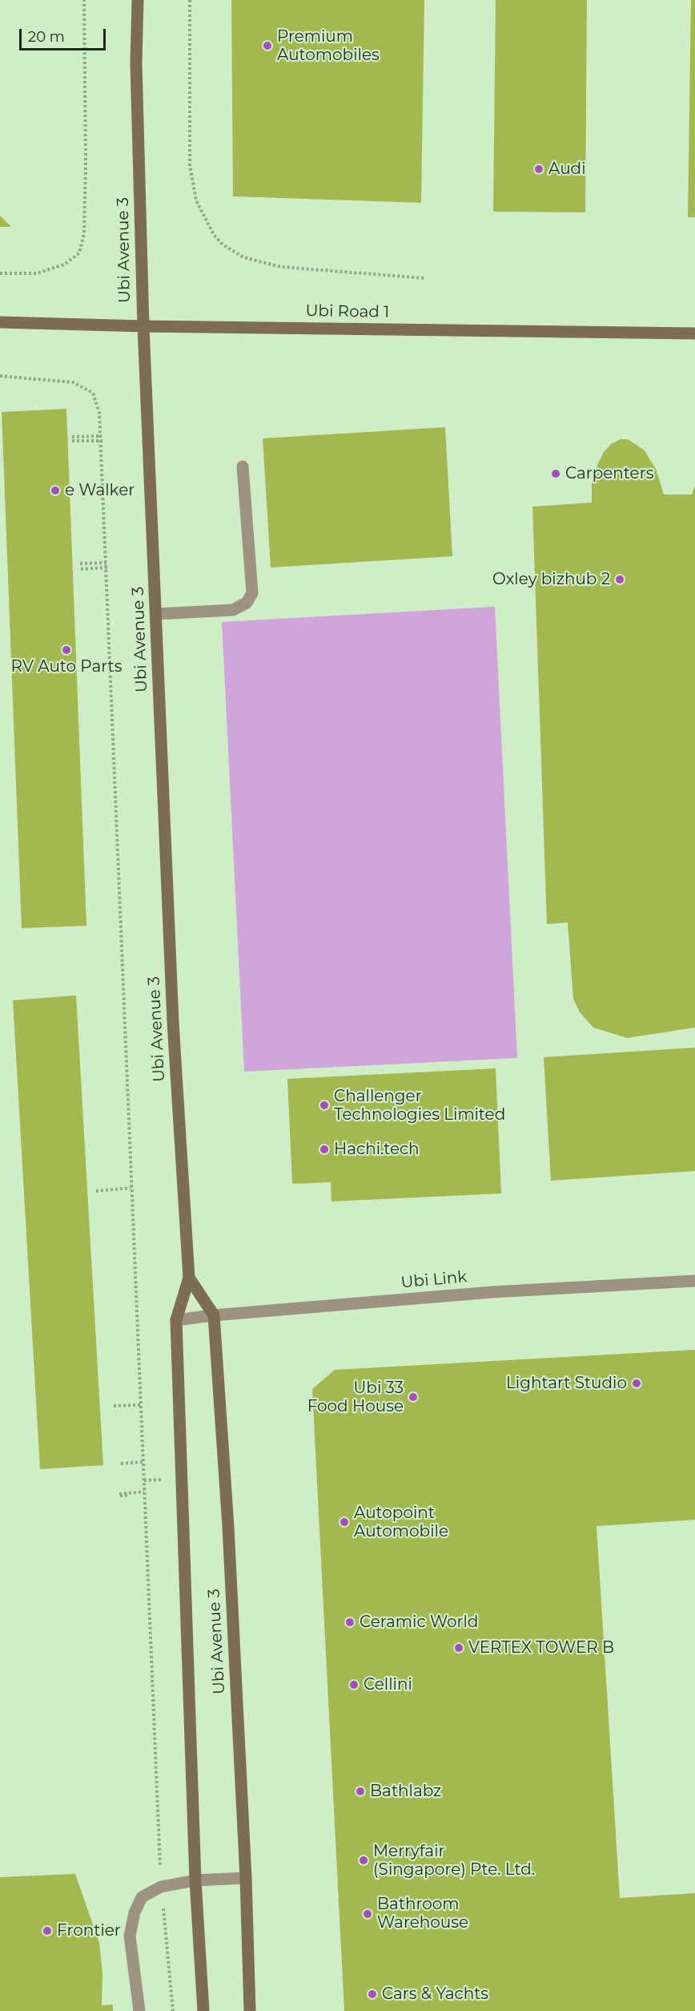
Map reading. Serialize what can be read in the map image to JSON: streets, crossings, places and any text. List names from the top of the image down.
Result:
{
  "streets": {
    "street": ["Ubi Avenue 3", "Ubi Road 1", "Ubi Link"]
  },
  "crossings": [
    ["Ubi Avenue 3", "Ubi Road 1"],
    ["Ubi Avenue 3", "Ubi Link"]
  ],
  "places": [
    "Premium Automobiles",
    "Audi",
    "Carpenters",
    "e Walker",
    "Oxley bizhub 2",
    "RV Auto Parts",
    "Challenger Technologies Limited",
    "Hachi.tech",
    "Lightart Studio",
    "Ubi 33 Food House",
    "Autopoint Automobile",
    "Ceramic World",
    "VERTEX TOWER B",
    "Cellini",
    "Bathlabz",
    "Merryfair (Singapore) Pte. Ltd.",
    "Bathroom Warehouse",
    "Frontier",
    "Cars & Yachts"
  ],
  "scale_bar": "20 m"
}
